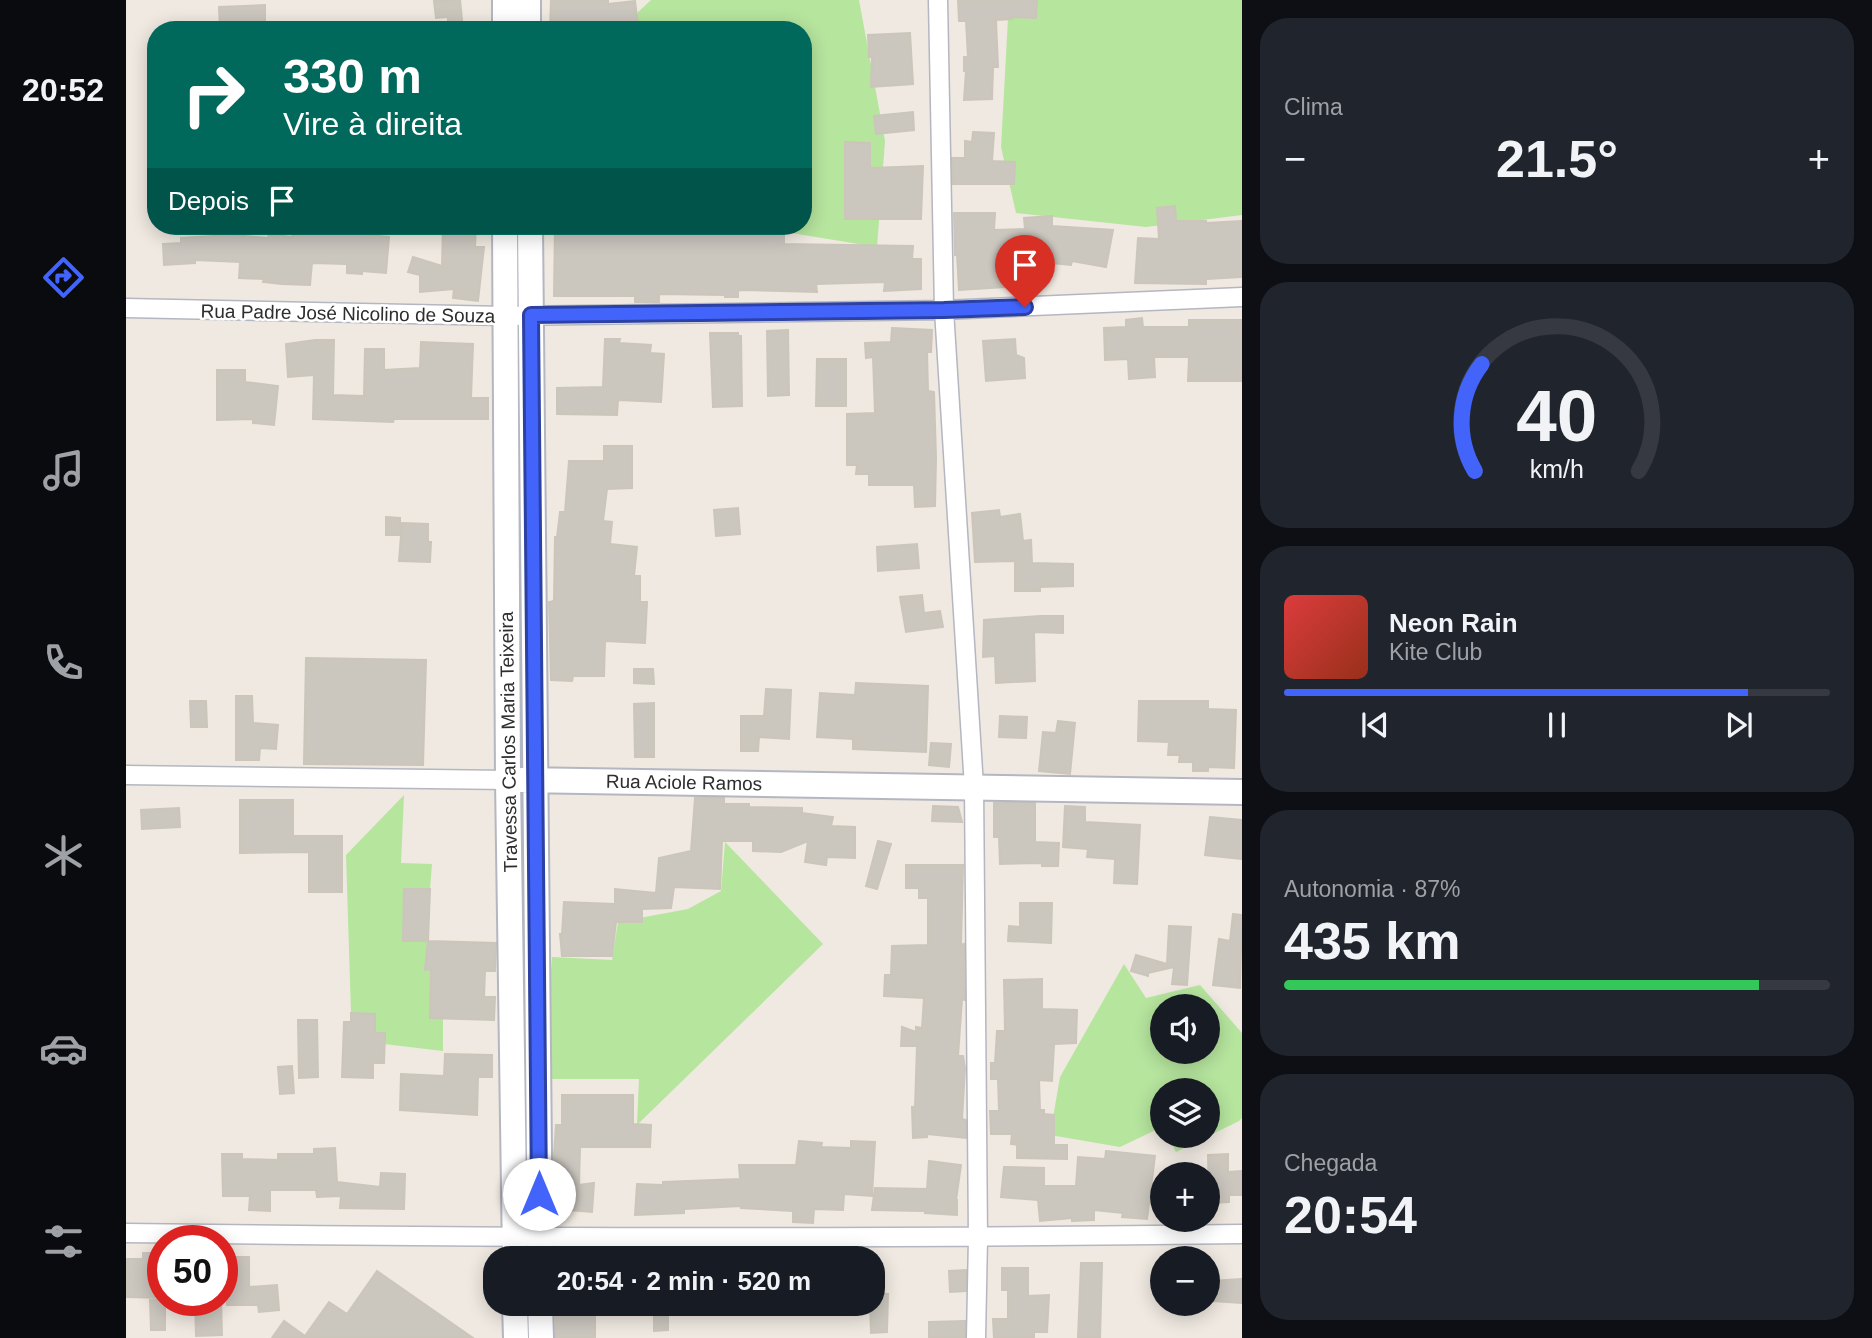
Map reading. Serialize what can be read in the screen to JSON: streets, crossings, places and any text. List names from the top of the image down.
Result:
{
  "streets": {
    "main road": ["Travessa Carlos Maria Teixeira", "Rua Aciole Ramos"],
    "street": ["Rua Padre José Nicolino de Souza"]
  },
  "crossings": [
    ["Rua Padre José Nicolino de Souza", "Travessa Carlos Maria Teixeira"],
    ["Travessa Carlos Maria Teixeira", "Rua Aciole Ramos"]
  ],
  "page": {
    "tabs": "20:52",
    "tile": [
      "Clima",
      ["Autonomia · 87%", "435 km"],
      ["Chegada", "20:54"]
    ],
    "turn": ["330 m", "Vire à direita"],
    "heat": ["−", "21.5°", "+"],
    "then": "Depois",
    "song": ["Neon Rain", "Kite Club"],
    "map_buttons": ["+", "−"],
    "limit": "50",
    "trip": "20:54 · 2 min · 520 m",
    "gauge": ["40", "km/h"]
  }
}
